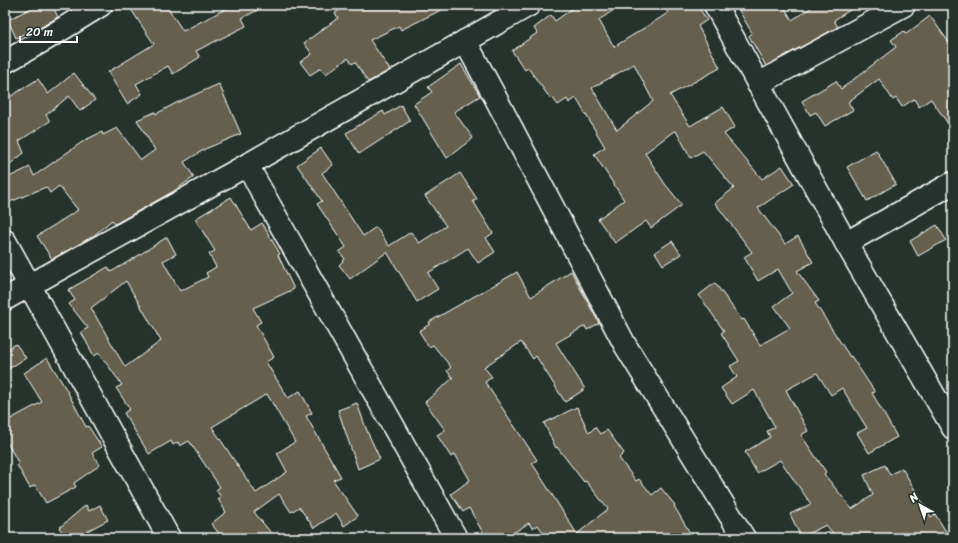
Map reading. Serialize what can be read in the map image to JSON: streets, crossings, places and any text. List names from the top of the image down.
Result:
{
  "scale_bar": "20 m",
  "north": "top left"
}
